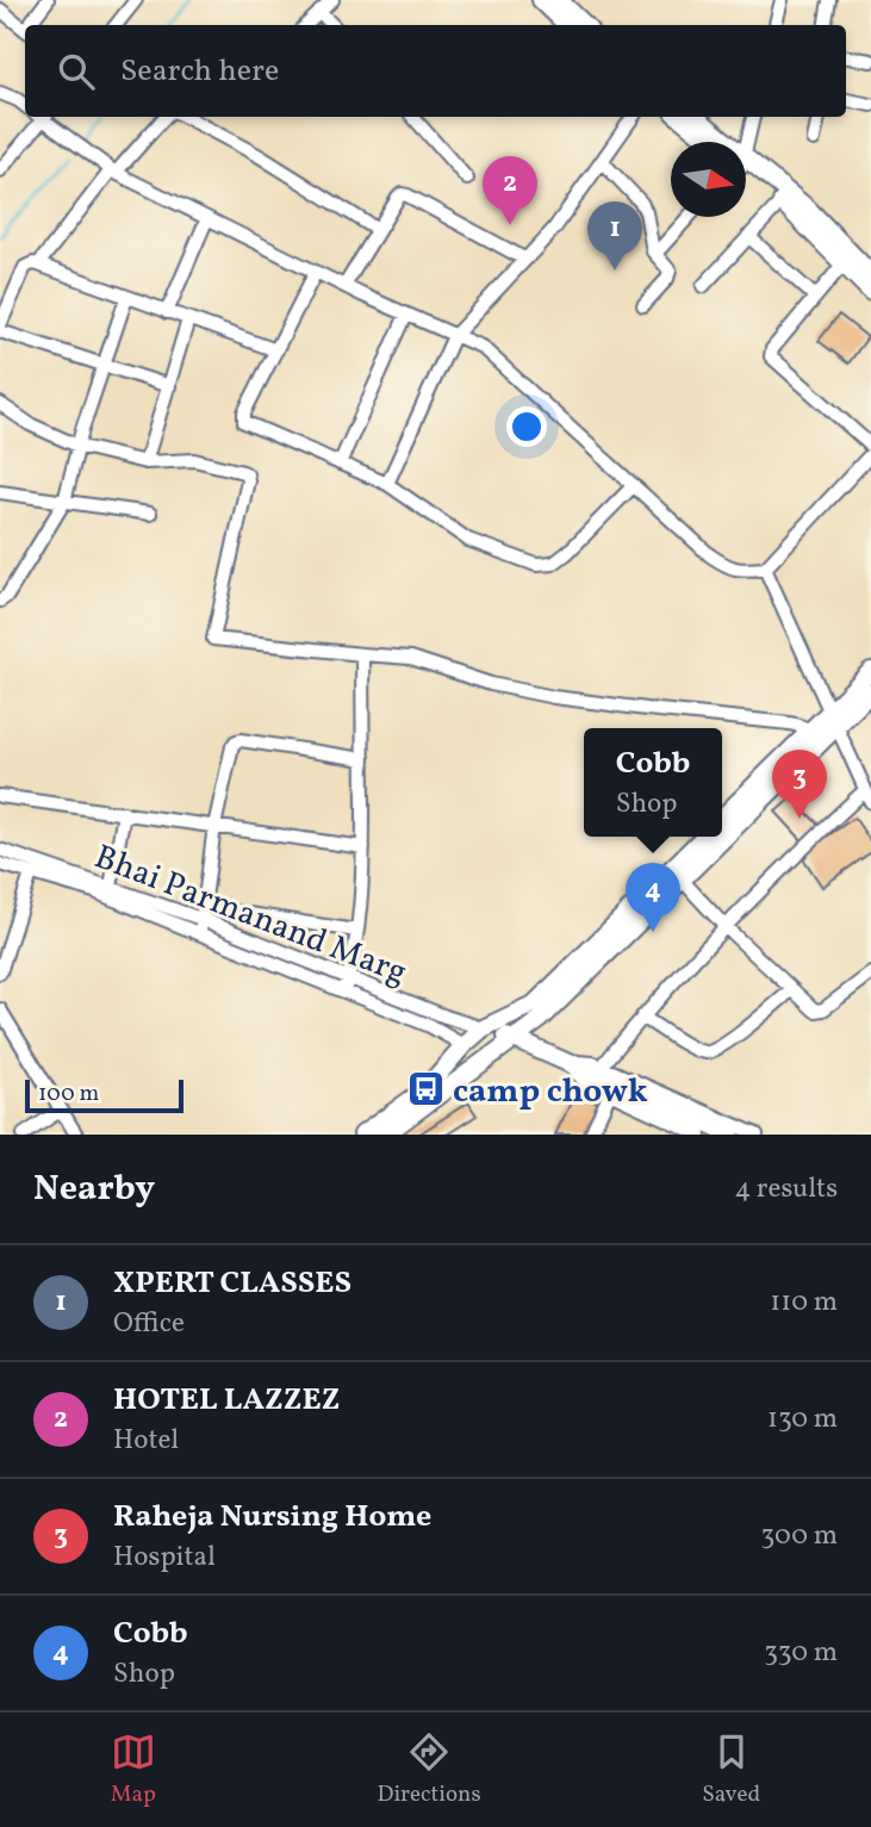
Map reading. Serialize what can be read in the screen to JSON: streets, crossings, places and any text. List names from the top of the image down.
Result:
{
  "streets": {
    "street": ["Bhai Parmanand Marg"]
  },
  "places": {
    "bus stop": ["camp chowk"]
  },
  "scale_bar": "100 m",
  "north": "right",
  "page": {
    "search": "Search here",
    "pins": [
      "2",
      "1",
      "3",
      "4"
    ],
    "popup": ["Cobb", "Shop"],
    "scale": "100 m",
    "heading": ["Nearby", "4 results"],
    "list": [
      {
        "mark": "1",
        "name": "XPERT CLASSES",
        "note": "Office",
        "value": "110 m"
      },
      {
        "mark": "2",
        "name": "HOTEL LAZZEZ",
        "note": "Hotel",
        "value": "130 m"
      },
      {
        "mark": "3",
        "name": "Raheja Nursing Home",
        "note": "Hospital",
        "value": "300 m"
      },
      {
        "mark": "4",
        "name": "Cobb",
        "note": "Shop",
        "value": "330 m"
      }
    ],
    "nav": ["Map", "Directions", "Saved"]
  }
}
